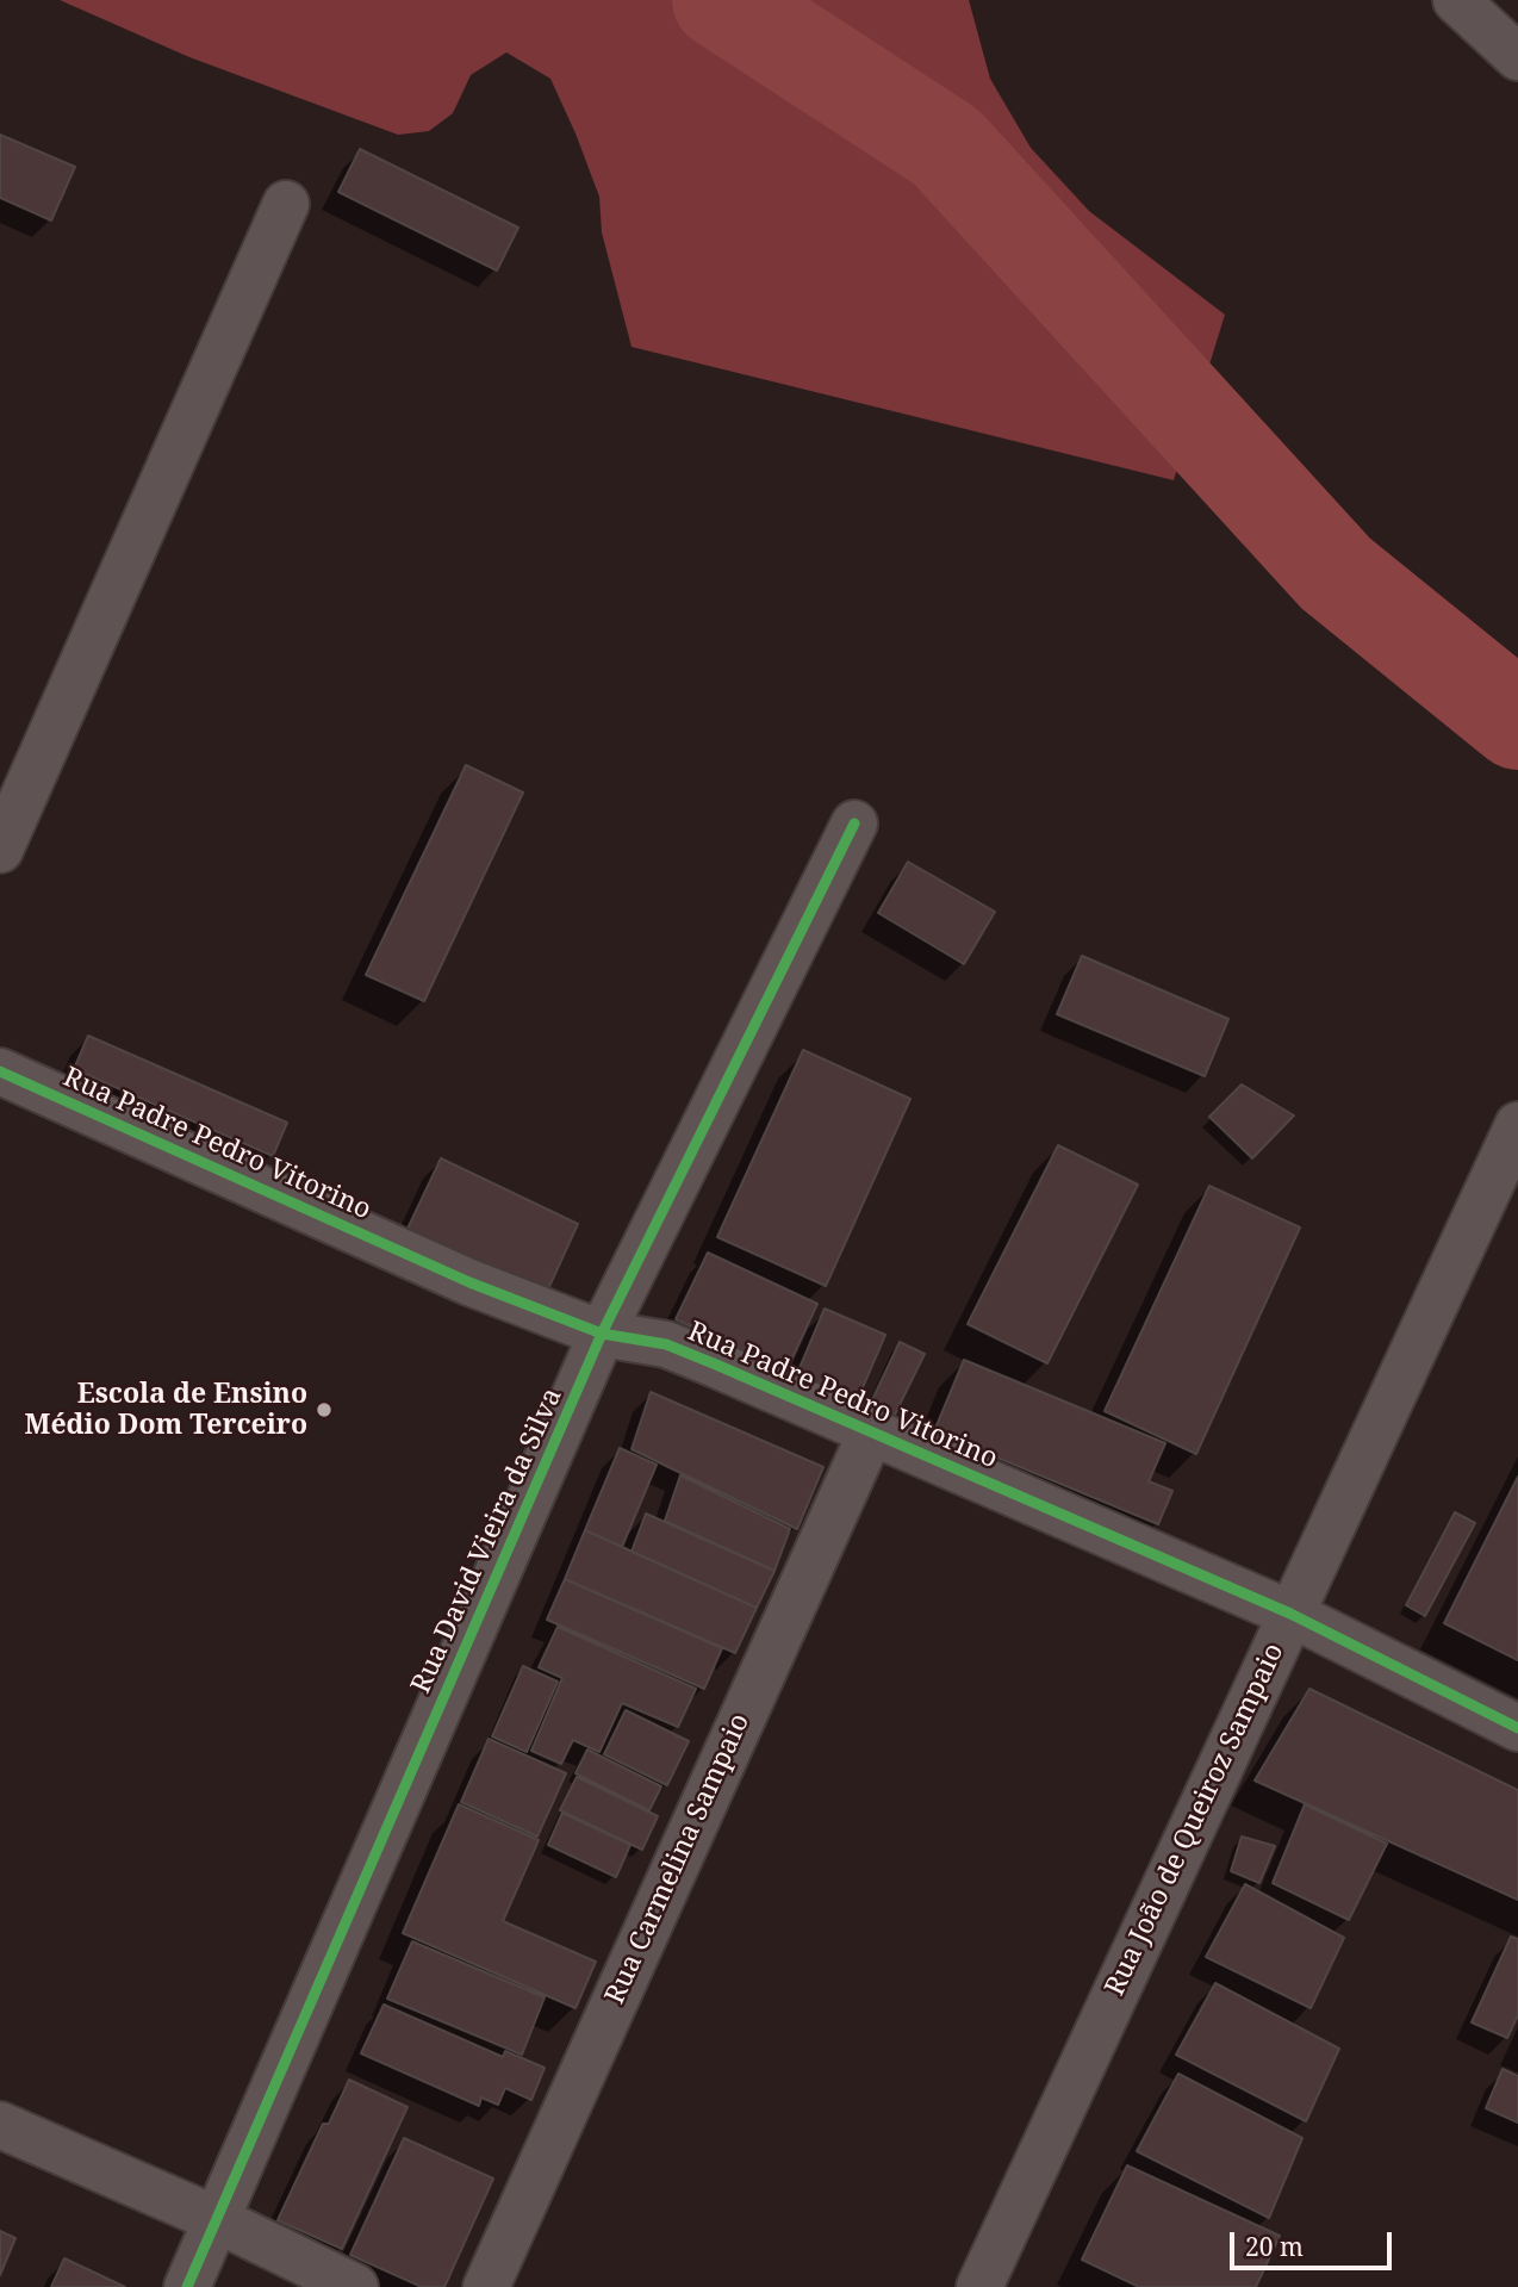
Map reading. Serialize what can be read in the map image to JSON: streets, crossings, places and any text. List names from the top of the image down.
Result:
{
  "streets": {
    "street": [
      "Rua Padre Pedro Vitorino",
      "Rua David Vieira da Silva",
      "Rua João de Queiroz Sampaio",
      "Rua Carmelina Sampaio"
    ]
  },
  "crossings": [
    ["Rua Padre Pedro Vitorino", "Rua David Vieira da Silva"],
    ["Rua Padre Pedro Vitorino", "Rua João de Queiroz Sampaio"],
    ["Rua Padre Pedro Vitorino", "Rua Carmelina Sampaio"]
  ],
  "places": ["Escola de Ensino Médio Dom Terceiro"],
  "scale_bar": "20 m"
}
